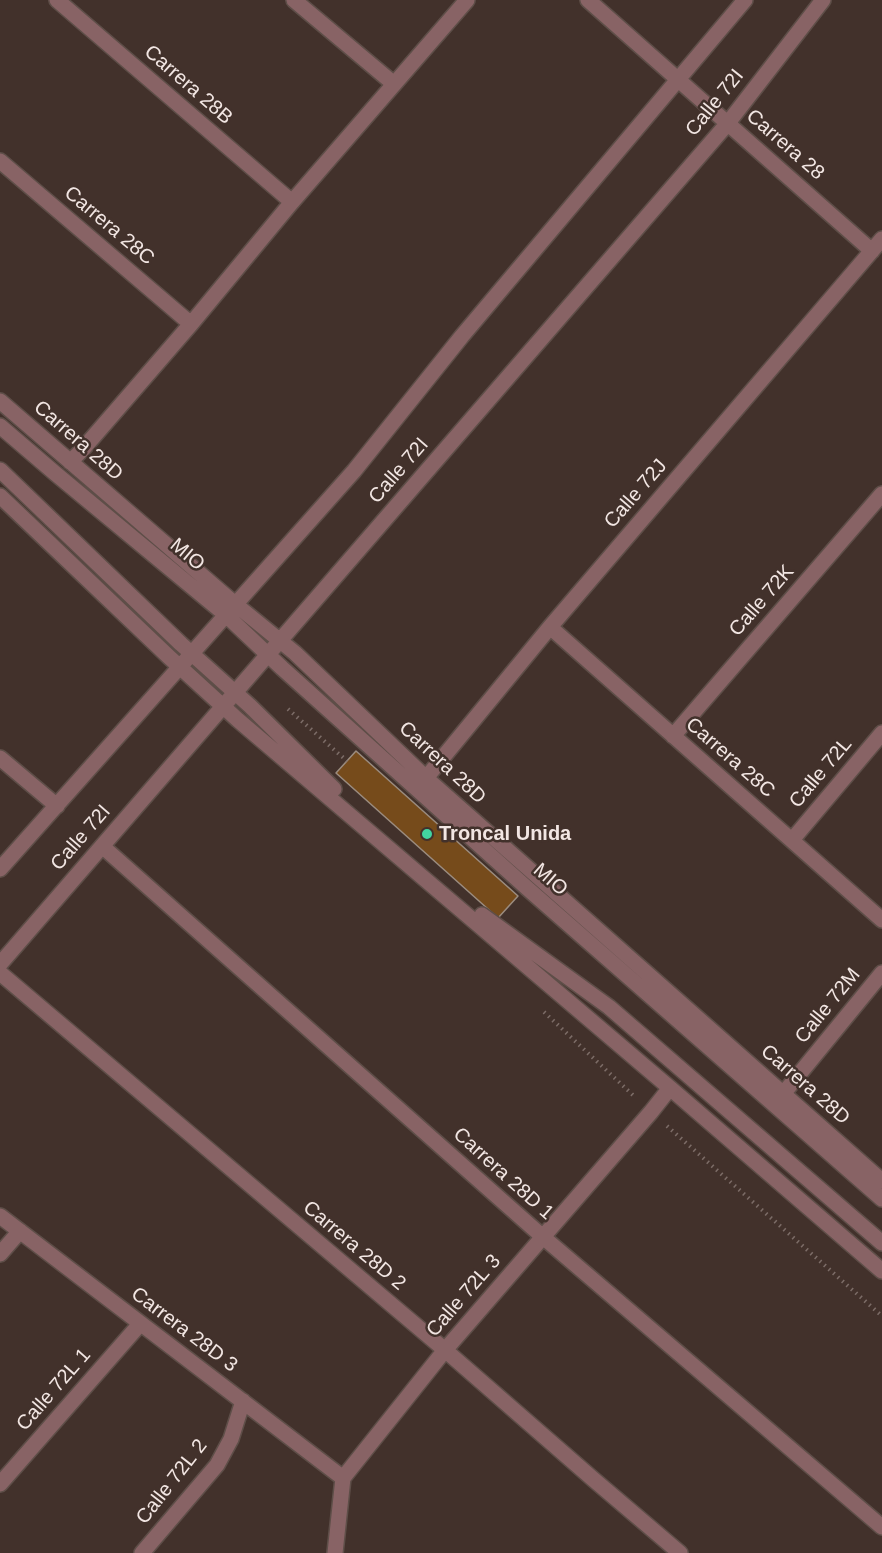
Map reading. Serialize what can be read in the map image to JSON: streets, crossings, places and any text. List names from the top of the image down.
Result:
{
  "streets": {
    "street": [
      "Carrera 28B",
      "Calle 72I",
      "Carrera 28",
      "Carrera 28C",
      "Carrera 28D",
      "Calle 72J",
      "MIO",
      "Calle 72K",
      "Calle 72L",
      "Calle 72M",
      "Carrera 28D 1",
      "Carrera 28D 2",
      "Calle 72L 3",
      "Carrera 28D 3",
      "Calle 72L 1",
      "Calle 72L 2"
    ]
  },
  "crossings": [
    ["Calle 72I", "Carrera 28"],
    ["Calle 72I", "Carrera 28D"],
    ["Calle 72I", "MIO"],
    ["Calle 72I", "Carrera 28D 1"],
    ["Carrera 28", "Calle 72J"],
    ["Carrera 28C", "Calle 72J"],
    ["Carrera 28C", "Calle 72K"],
    ["Carrera 28C", "Calle 72L"],
    ["Carrera 28D", "Calle 72J"],
    ["Carrera 28D", "MIO"],
    ["Carrera 28D", "Calle 72M"],
    ["Carrera 28D 1", "Calle 72L 3"],
    ["Carrera 28D 2", "Calle 72L 3"],
    ["Calle 72L 3", "Carrera 28D 3"],
    ["Carrera 28D 3", "Calle 72L 1"],
    ["Carrera 28D 3", "Calle 72L 2"]
  ],
  "places": ["Troncal Unida"]
}
